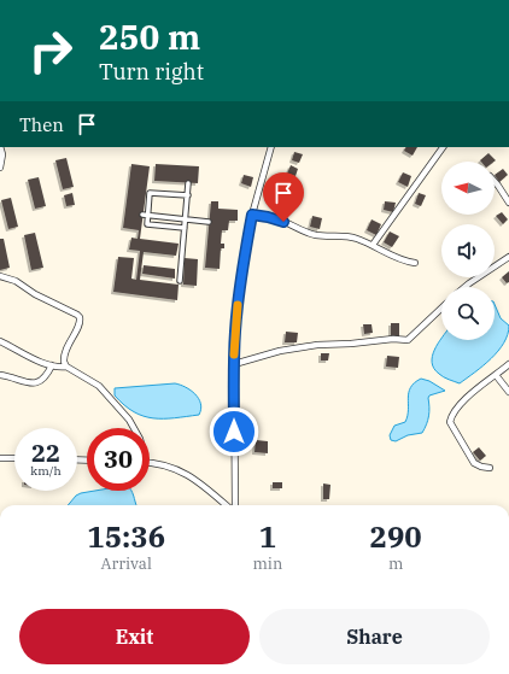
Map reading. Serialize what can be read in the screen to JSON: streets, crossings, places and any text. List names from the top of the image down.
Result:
{
  "north": "left",
  "page": {
    "turn": ["250 m", "Turn right"],
    "then": "Then",
    "speed": "22 km/h",
    "limit": "30",
    "eta": [
      "15:36",
      "Arrival",
      "1",
      "min",
      "290",
      "m"
    ],
    "buttons": ["Exit", "Share"]
  }
}
